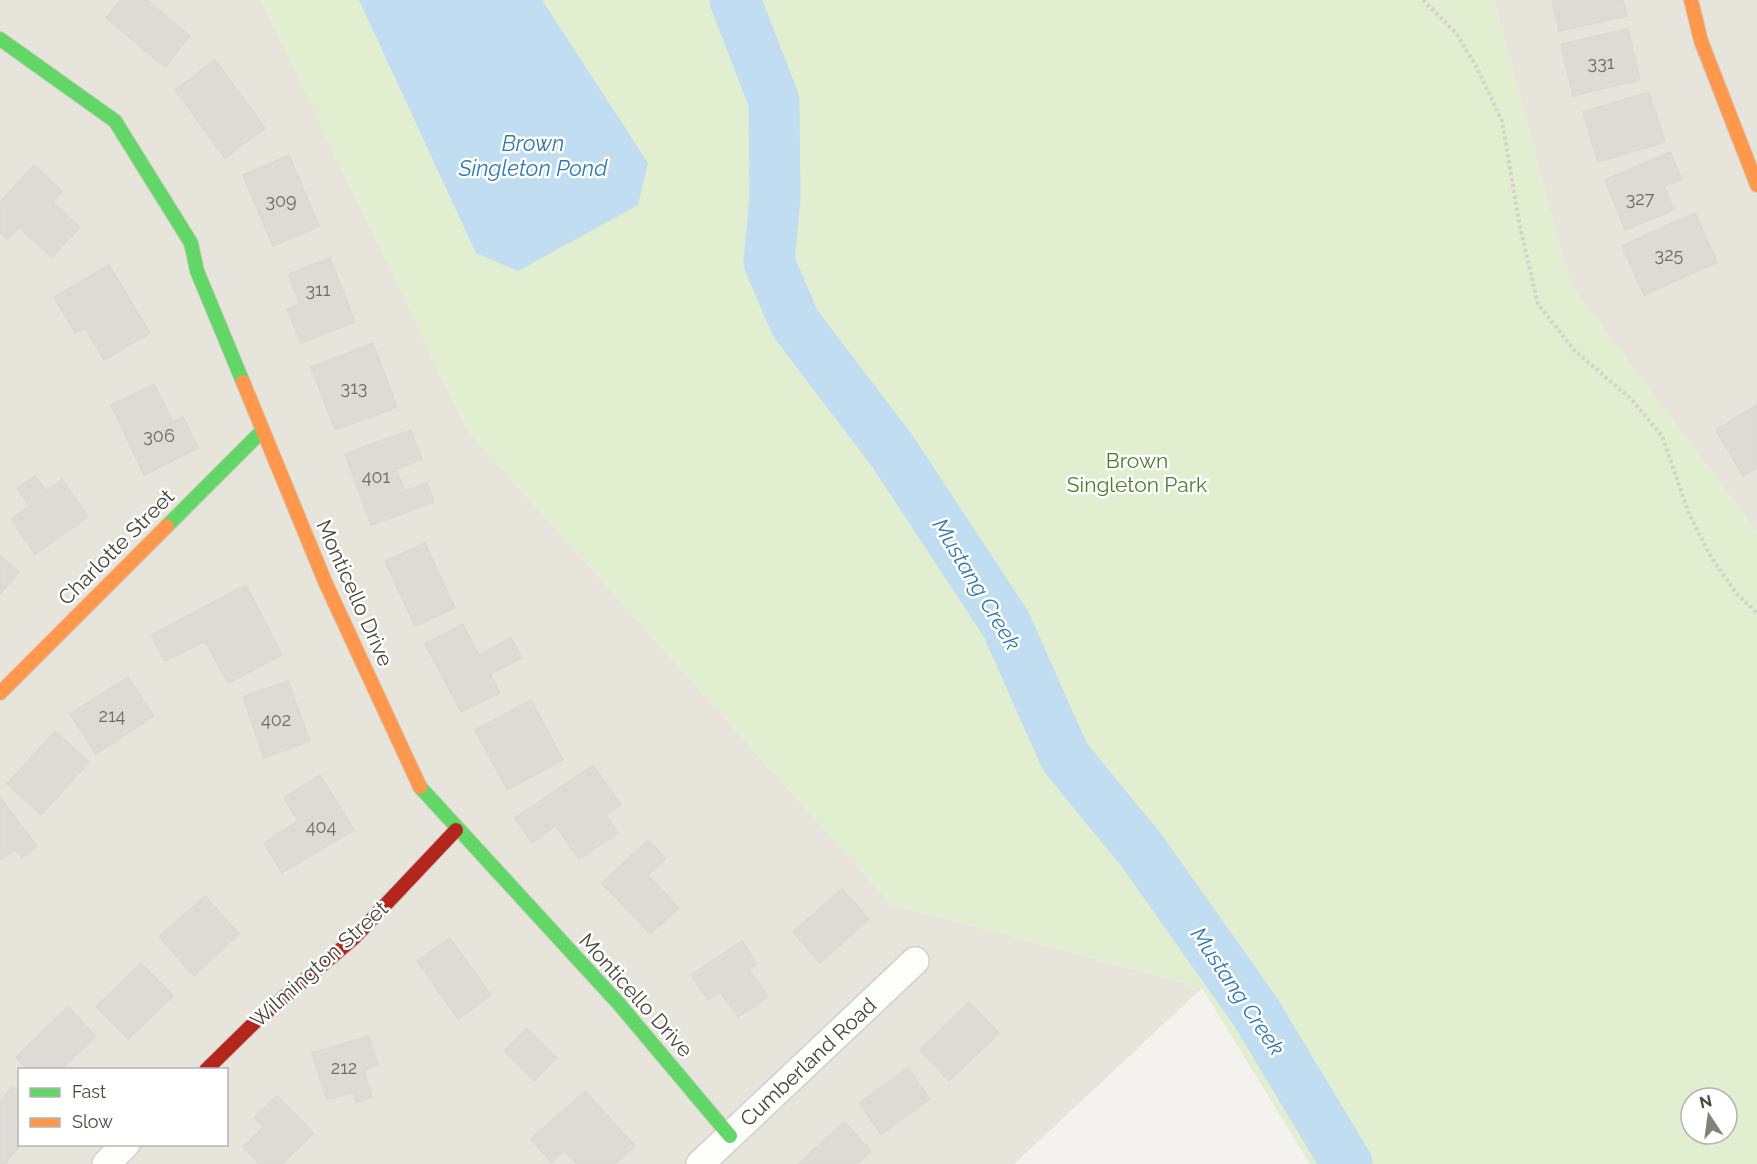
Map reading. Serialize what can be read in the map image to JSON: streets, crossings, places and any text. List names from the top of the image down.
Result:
{
  "streets": {
    "street": [
      "Charlotte Street",
      "Monticello Drive",
      "Wilmington Street",
      "Cumberland Road"
    ]
  },
  "crossings": [
    ["Charlotte Street", "Monticello Drive"],
    ["Monticello Drive", "Wilmington Street"],
    ["Monticello Drive", "Cumberland Road"]
  ],
  "water": ["Brown Singleton Pond", "Mustang Creek"],
  "parks": ["Brown Singleton Park"],
  "house_numbers": [
    "331",
    "327",
    "309",
    "325",
    "311",
    "313",
    "306",
    "401",
    "214",
    "402",
    "404",
    "212"
  ],
  "legend": ["Fast", "Slow"],
  "north": "top"
}
